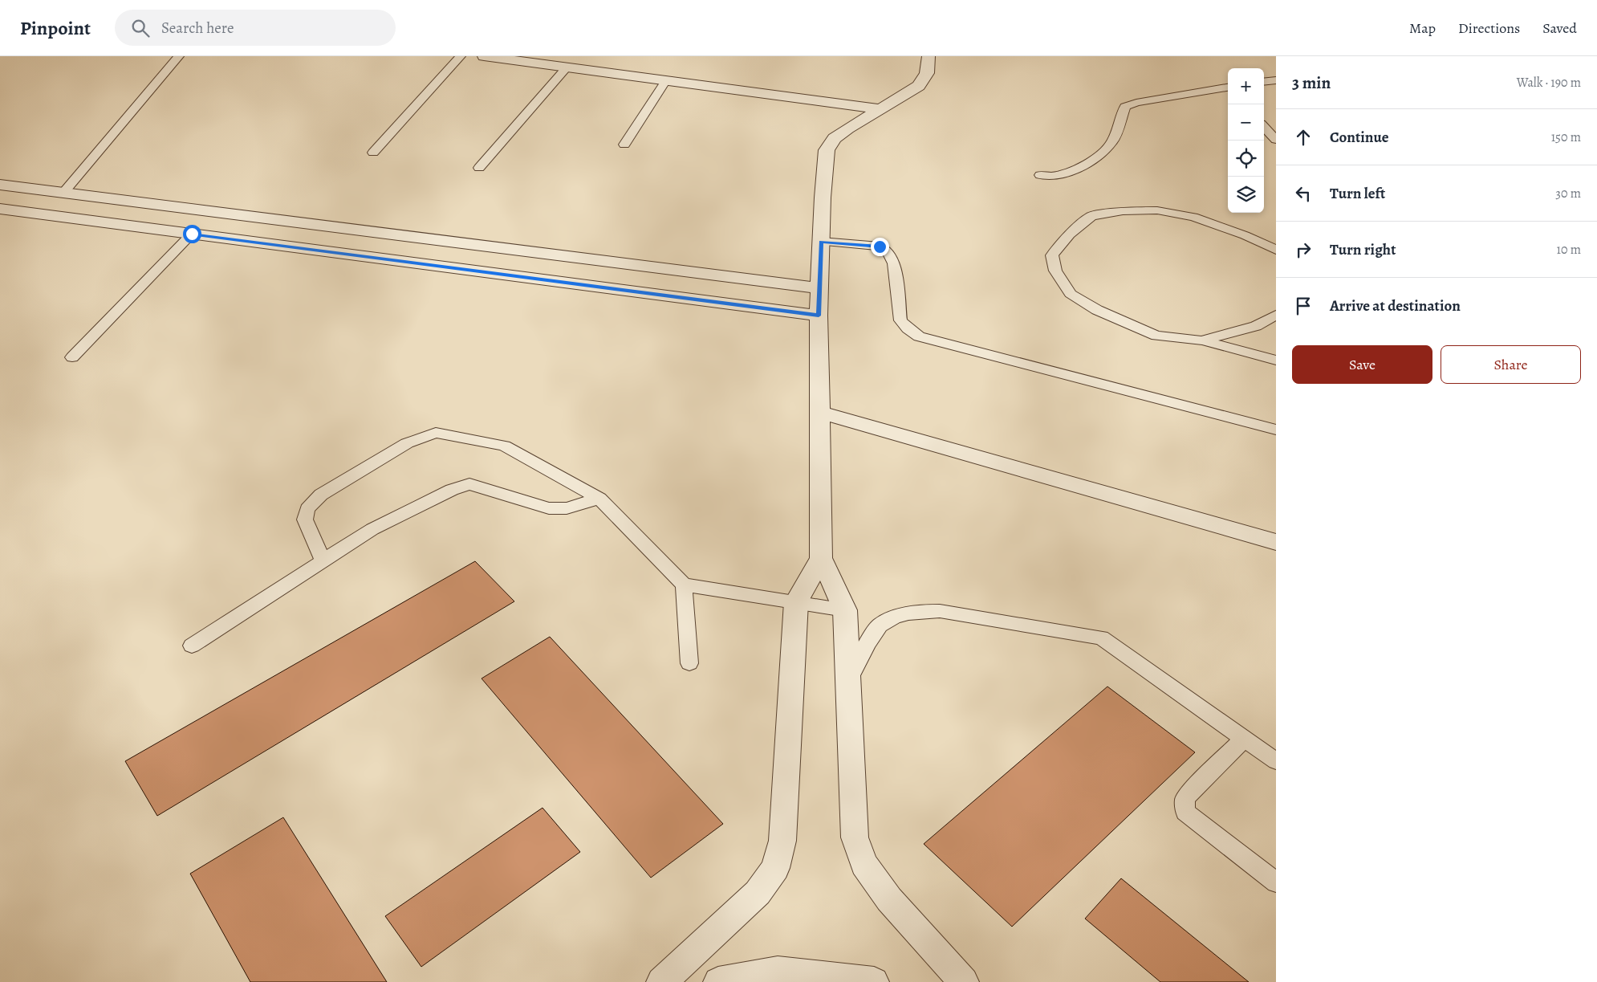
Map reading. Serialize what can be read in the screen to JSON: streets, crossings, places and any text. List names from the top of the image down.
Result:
{
  "page": {
    "header": "Pinpoint",
    "search": "Search here",
    "nav": ["Map", "Directions", "Saved"],
    "heading": ["3 min", "Walk · 190 m"],
    "map_buttons": ["+", "−"],
    "list": [
      ["Continue", "150 m"],
      ["Turn left", "30 m"],
      ["Turn right", "10 m"],
      "Arrive at destination"
    ],
    "buttons": ["Save", "Share"]
  }
}
